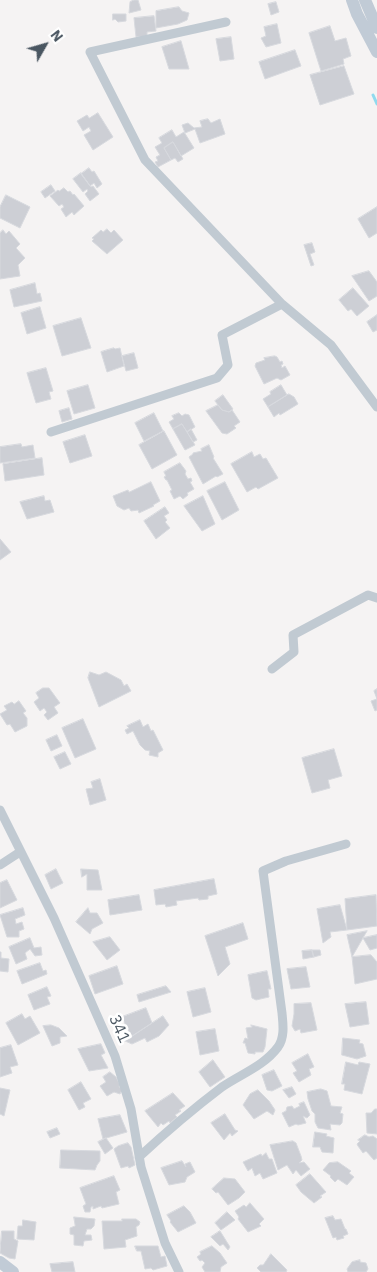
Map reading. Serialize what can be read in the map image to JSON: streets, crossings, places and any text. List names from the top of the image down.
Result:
{
  "streets": {
    "street": ["341"]
  },
  "north": "top right"
}
